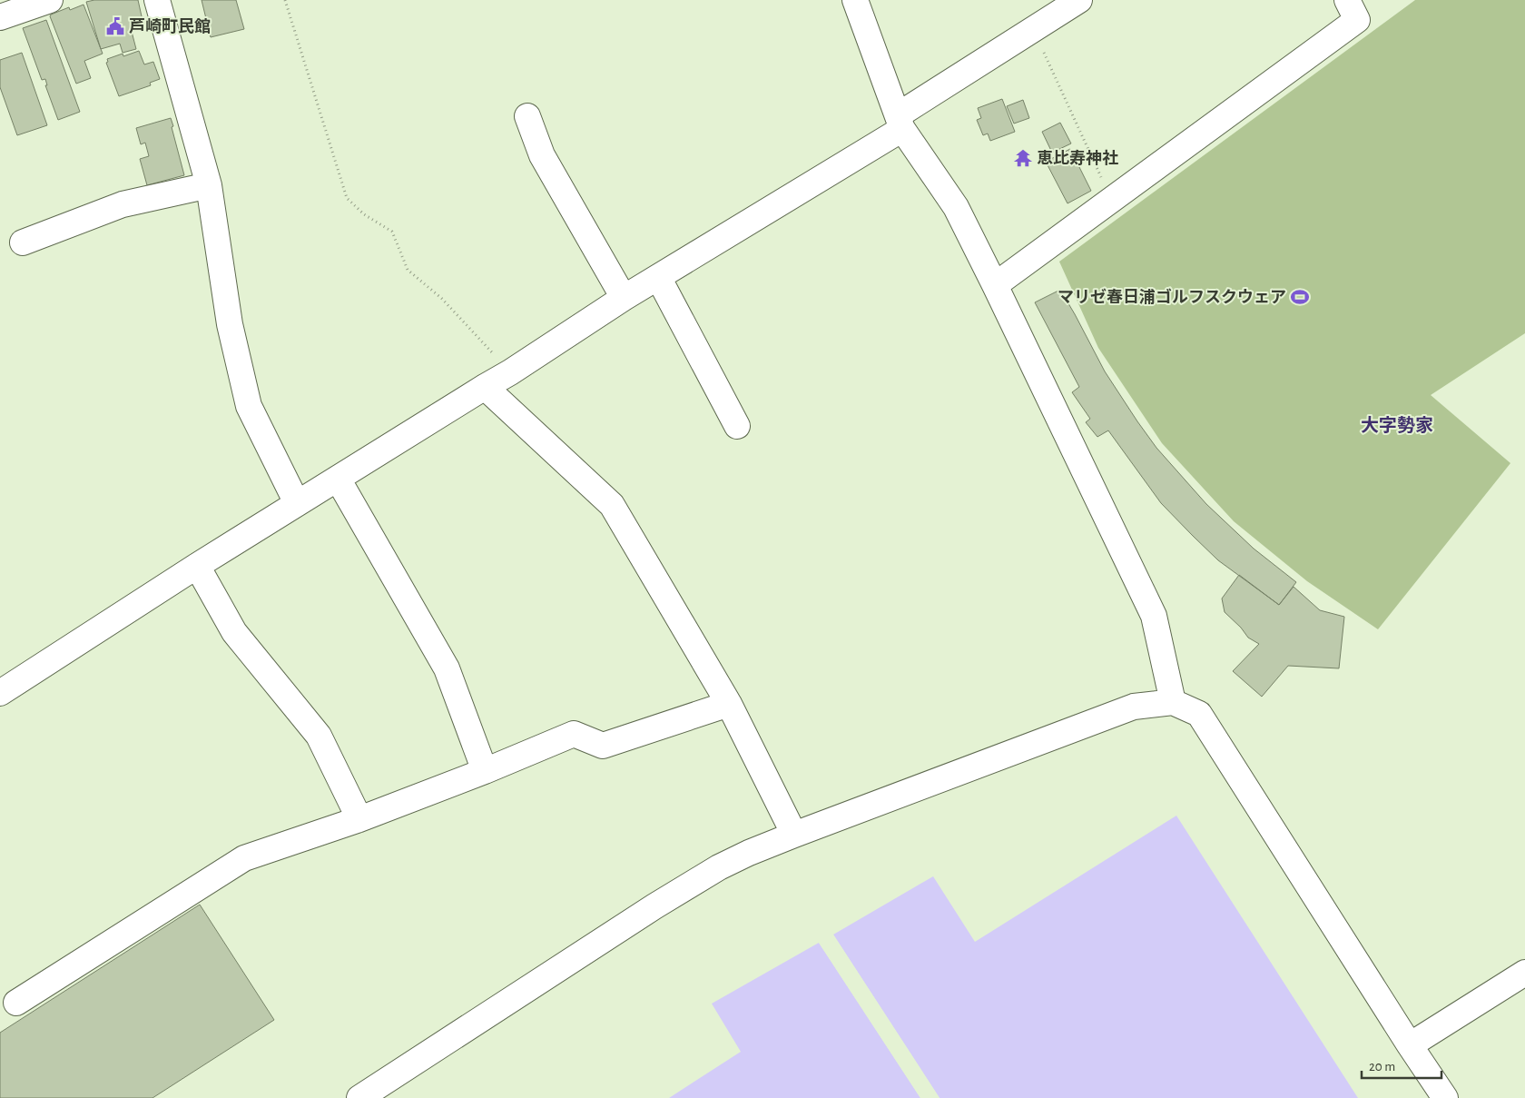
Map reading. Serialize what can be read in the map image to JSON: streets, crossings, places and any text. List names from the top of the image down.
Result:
{
  "districts": ["大字勢家"],
  "places": {
    "public building": ["芦崎町民館"],
    "temple": ["恵比寿神社"],
    "sports": ["マリゼ春日浦ゴルフスクウェア"]
  },
  "scale_bar": "20 m"
}
